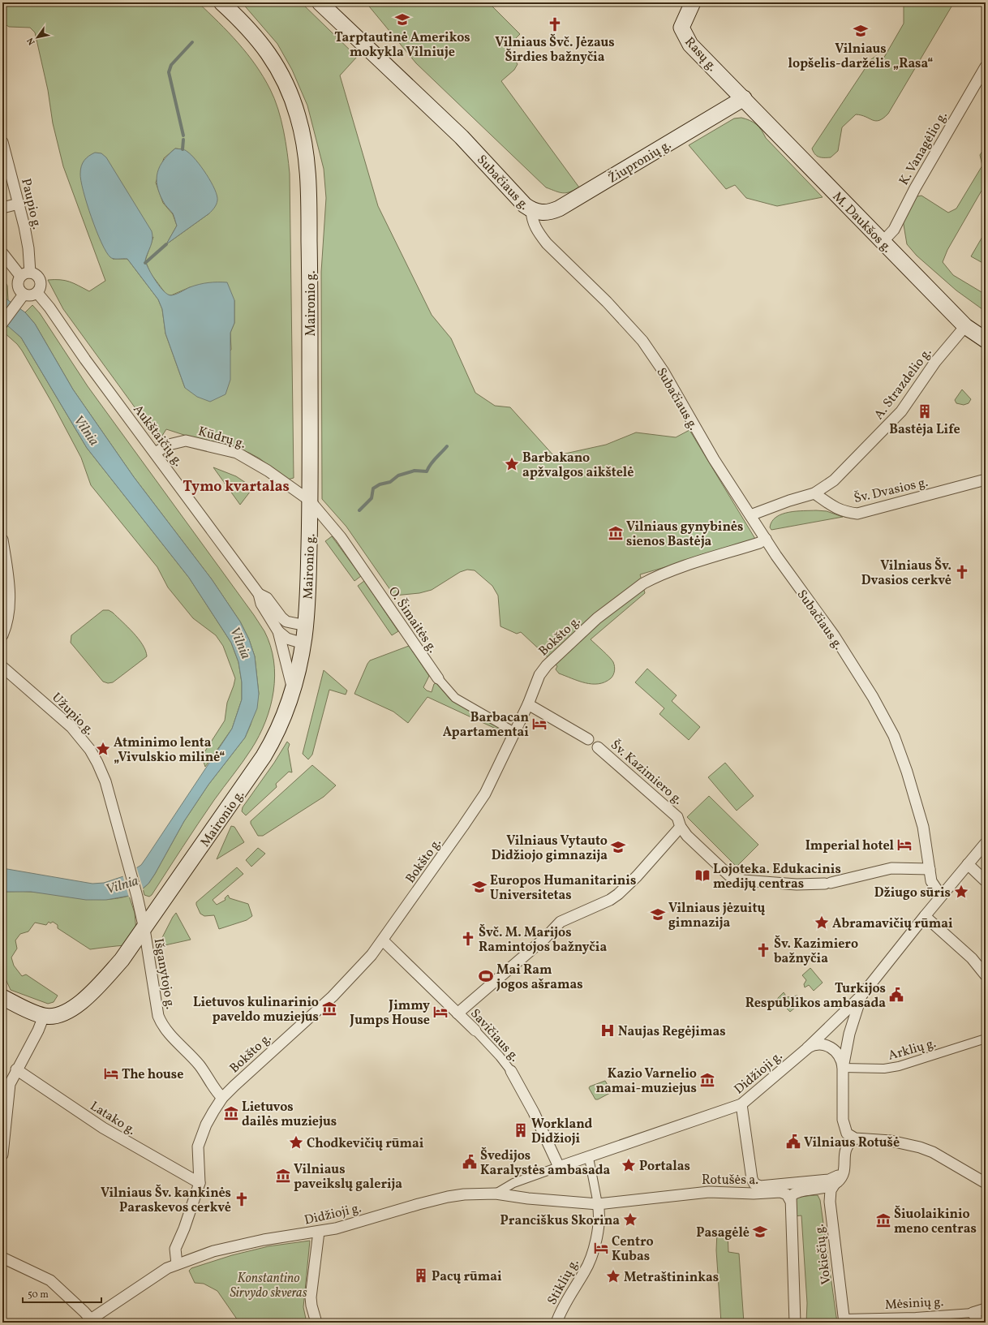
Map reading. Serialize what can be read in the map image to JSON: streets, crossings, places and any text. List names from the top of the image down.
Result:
{
  "streets": {
    "main road": [
      "Rasų g.",
      "Žiupronių g.",
      "Subačiaus g.",
      "M. Daukšos g.",
      "Maironio g."
    ],
    "street": [
      "K. Vanagėlio g.",
      "Paupio g.",
      "A. Strazdelio g.",
      "Aukštaičių g.",
      "Kūdrų g.",
      "Šv. Dvasios g.",
      "O. Šimaitės g.",
      "Bokšto g.",
      "Užupio g.",
      "Šv. Kazimiero g.",
      "Išganytojo g.",
      "Savičiaus g.",
      "Arklių g.",
      "Didžioji g.",
      "Latako g.",
      "Rotušės a.",
      "Vokiečių g.",
      "Stiklių g.",
      "Mėsinių g."
    ]
  },
  "crossings": [
    ["Rasų g.", "Žiupronių g."],
    ["Rasų g.", "M. Daukšos g."],
    ["K. Vanagėlio g.", "M. Daukšos g."],
    ["Žiupronių g.", "Subačiaus g."],
    ["Žiupronių g.", "M. Daukšos g."],
    ["Subačiaus g.", "Bokšto g."],
    ["Subačiaus g.", "Šv. Kazimiero g."],
    ["Paupio g.", "Aukštaičių g."],
    ["M. Daukšos g.", "A. Strazdelio g."],
    ["Maironio g.", "Aukštaičių g."],
    ["Maironio g.", "Kūdrų g."],
    ["Maironio g.", "O. Šimaitės g."],
    ["Maironio g.", "Užupio g."],
    ["Maironio g.", "Išganytojo g."],
    ["A. Strazdelio g.", "Šv. Dvasios g."],
    ["Aukštaičių g.", "Kūdrų g."],
    ["Kūdrų g.", "O. Šimaitės g."],
    ["O. Šimaitės g.", "Bokšto g."],
    ["Bokšto g.", "Išganytojo g."],
    ["Bokšto g.", "Savičiaus g."],
    ["Bokšto g.", "Didžioji g."],
    ["Bokšto g.", "Latako g."],
    ["Užupio g.", "Išganytojo g."],
    ["Savičiaus g.", "Didžioji g."],
    ["Didžioji g.", "Rotušės a."],
    ["Didžioji g.", "Stiklių g."],
    ["Rotušės a.", "Vokiečių g."],
    ["Rotušės a.", "Stiklių g."],
    ["Vokiečių g.", "Mėsinių g."]
  ],
  "districts": ["Tymo kvartalas"],
  "water": ["Vilnia"],
  "parks": ["Konstantino Sirvydo skveras"],
  "places": {
    "school or university": [
      "Tarptautinė Amerikos mokykla Vilniuje",
      "Vilniaus lopšelis-darželis „Rasa“",
      "Vilniaus Vytauto Didžiojo gimnazija",
      "Europos Humanitarinis Universitetas",
      "Vilniaus jėzuitų gimnazija",
      "Pasagėlė"
    ],
    "church": [
      "Vilniaus Švč. Jėzaus Širdies bažnyčia",
      "Vilniaus Šv. Dvasios cerkvė",
      "Švč. M. Marijos Ramintojos bažnyčia",
      "Šv. Kazimiero bažnyčia",
      "Vilniaus Šv. kankinės Paraskevos cerkvė"
    ],
    "building": ["Bastėja Life", "Workland Didžioji", "Pacų rūmai"],
    "place": [
      "Barbakano apžvalgos aikštelė",
      "Atminimo lenta „Vivulskio milinė“",
      "Džiugo sūris",
      "Abramavičių rūmai",
      "Chodkevičių rūmai",
      "Portalas",
      "Pranciškus Skorina",
      "Metraštininkas"
    ],
    "museum": [
      "Vilniaus gynybinės sienos Bastėja",
      "Lietuvos kulinarinio paveldo muziejus",
      "Kazio Varnelio namai-muziejus",
      "Lietuvos dailės muziejus",
      "Vilniaus paveikslų galerija",
      "Šiuolaikinio meno centras"
    ],
    "hotel": [
      "Barbacan Apartamentai",
      "Imperial hotel",
      "Jimmy Jumps House",
      "The house",
      "Centro Kubas"
    ],
    "library": ["Lojoteka. Edukacinis medijų centras"],
    "sports": ["Mai Ram jogos ašramas"],
    "public building": ["Turkijos Respublikos ambasada", "Vilniaus Rotušė", "Švedijos Karalystės ambasada"],
    "hospital": ["Naujas Regėjimas"]
  },
  "scale_bar": "50 m",
  "north": "bottom left"
}
